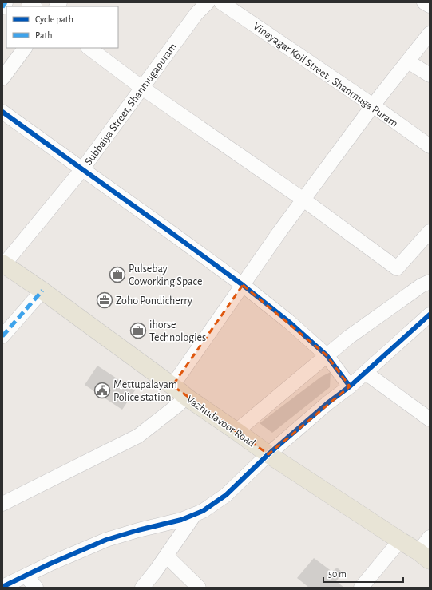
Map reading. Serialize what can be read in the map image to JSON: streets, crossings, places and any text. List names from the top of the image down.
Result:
{
  "streets": {
    "main road": ["Vazhudavoor Road"],
    "street": ["Vinayagar Koil Street , Shanmuga Puram", "Subbaiya Street, Shanmugapuram"]
  },
  "crossings": [
    ["Subbaiya Street, Shanmugapuram", "Vazhudavoor Road"]
  ],
  "places": {
    "office": ["Pulsebay Coworking Space", "Zoho Pondicherry", "ihorse Technologies"],
    "public building": ["Mettupalayam Police station"]
  },
  "legend": ["Cycle path", "Path"],
  "scale_bar": "50 m"
}
